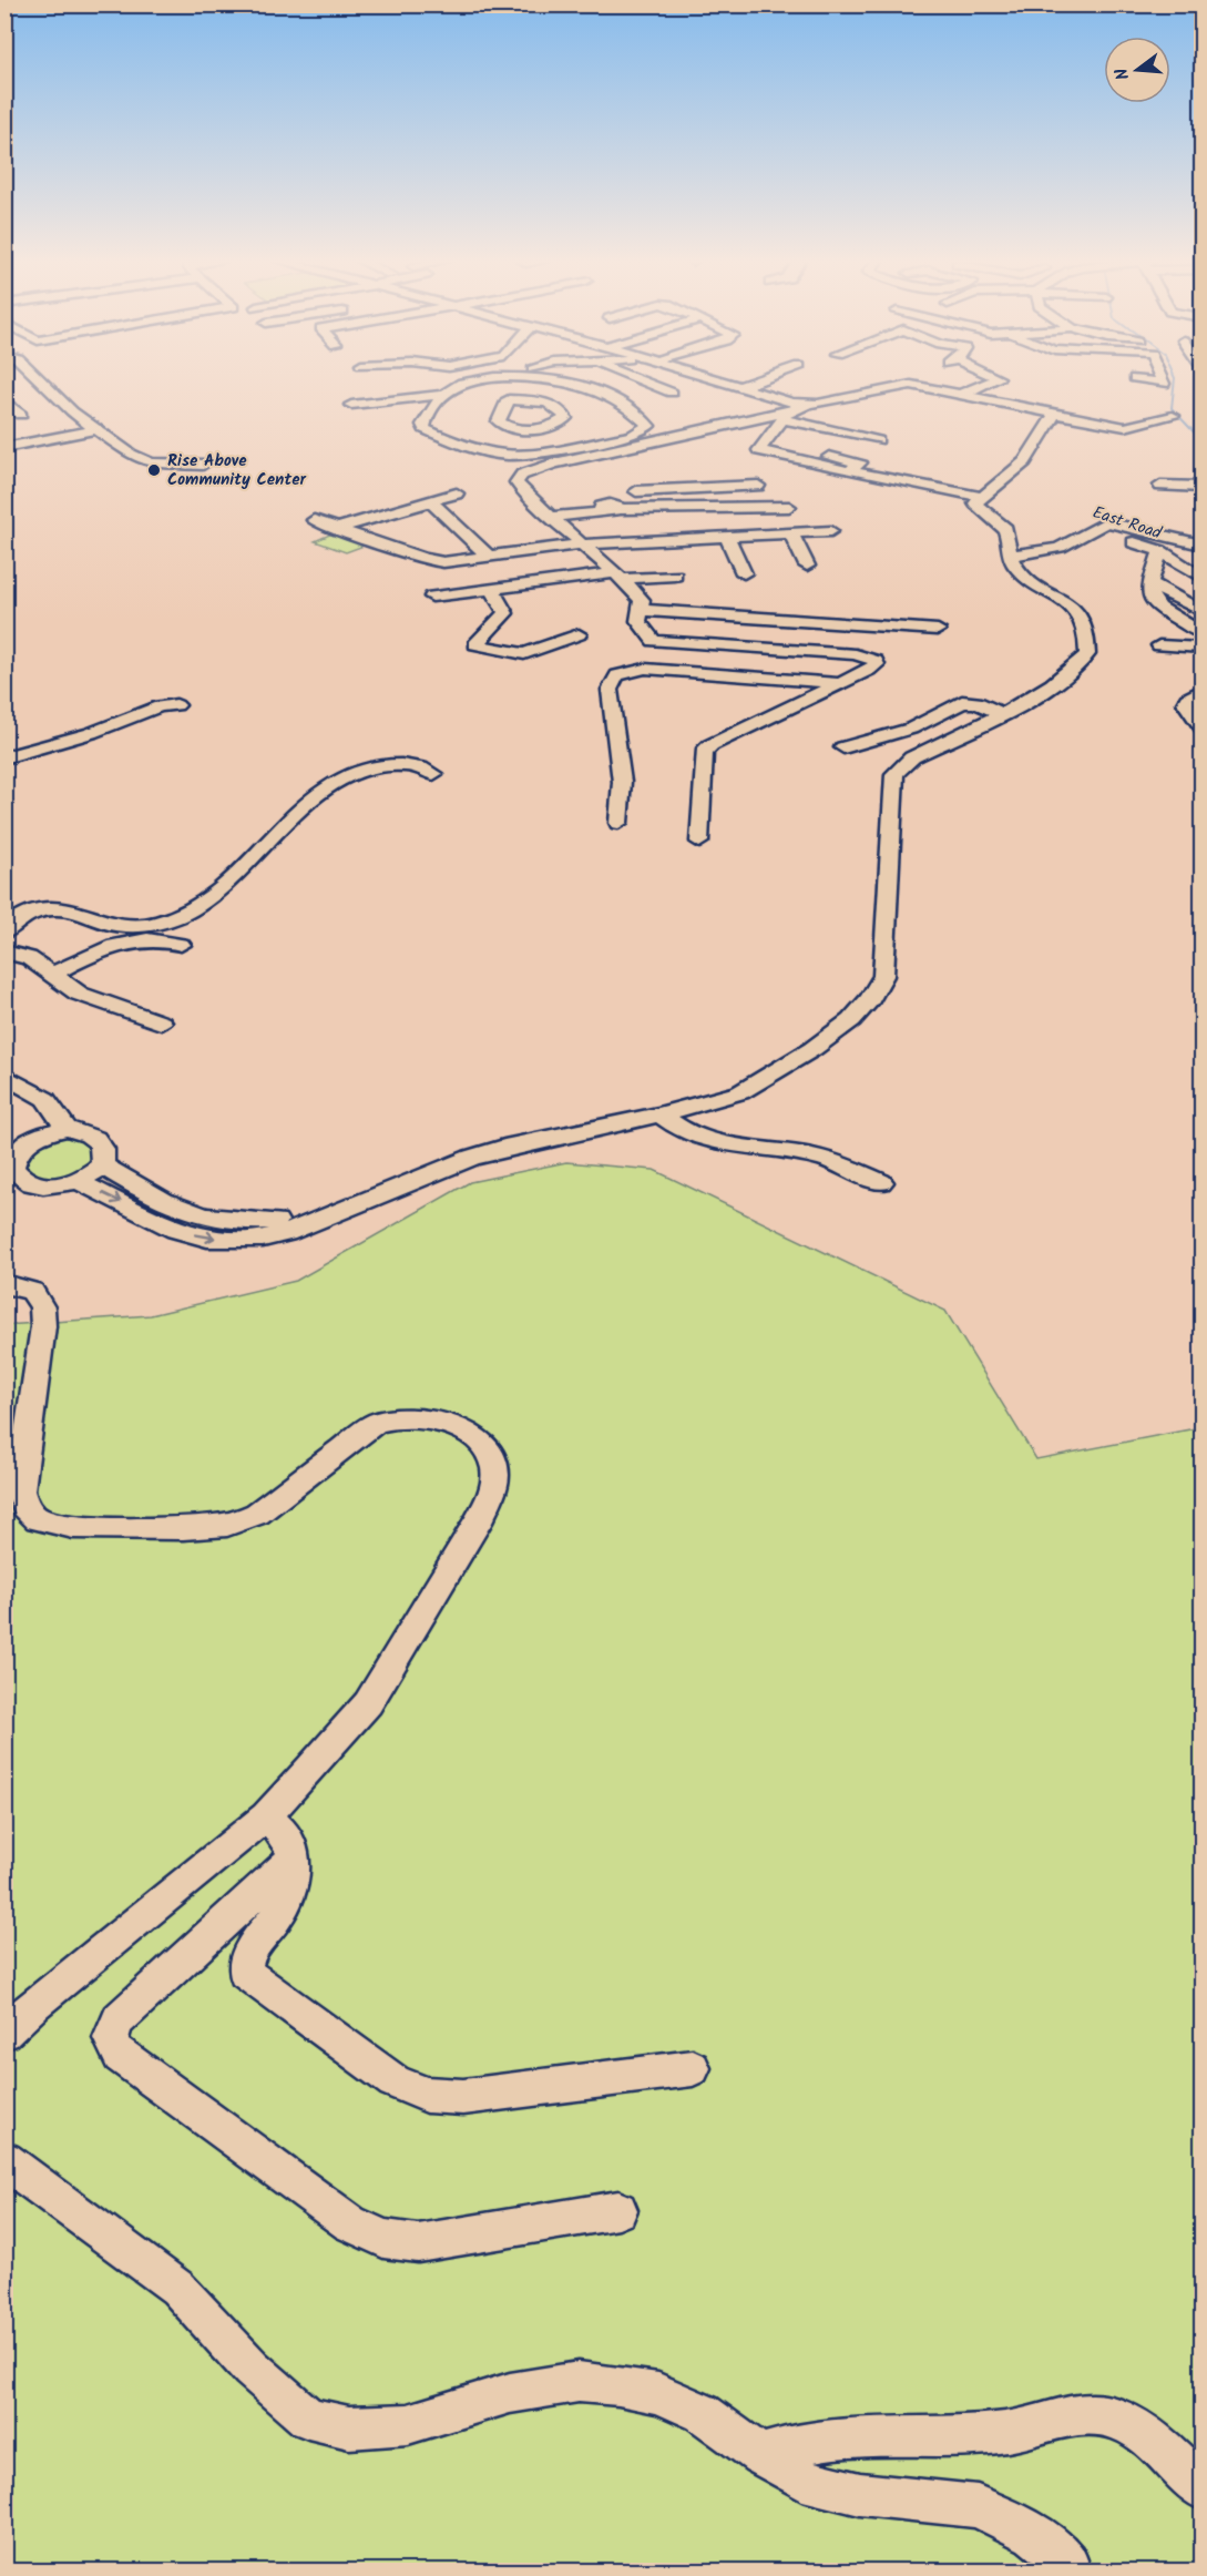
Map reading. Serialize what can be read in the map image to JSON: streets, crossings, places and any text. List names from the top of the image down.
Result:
{
  "streets": {
    "street": ["East Road"]
  },
  "places": ["Rise Above Community Center"],
  "north": "left"
}
